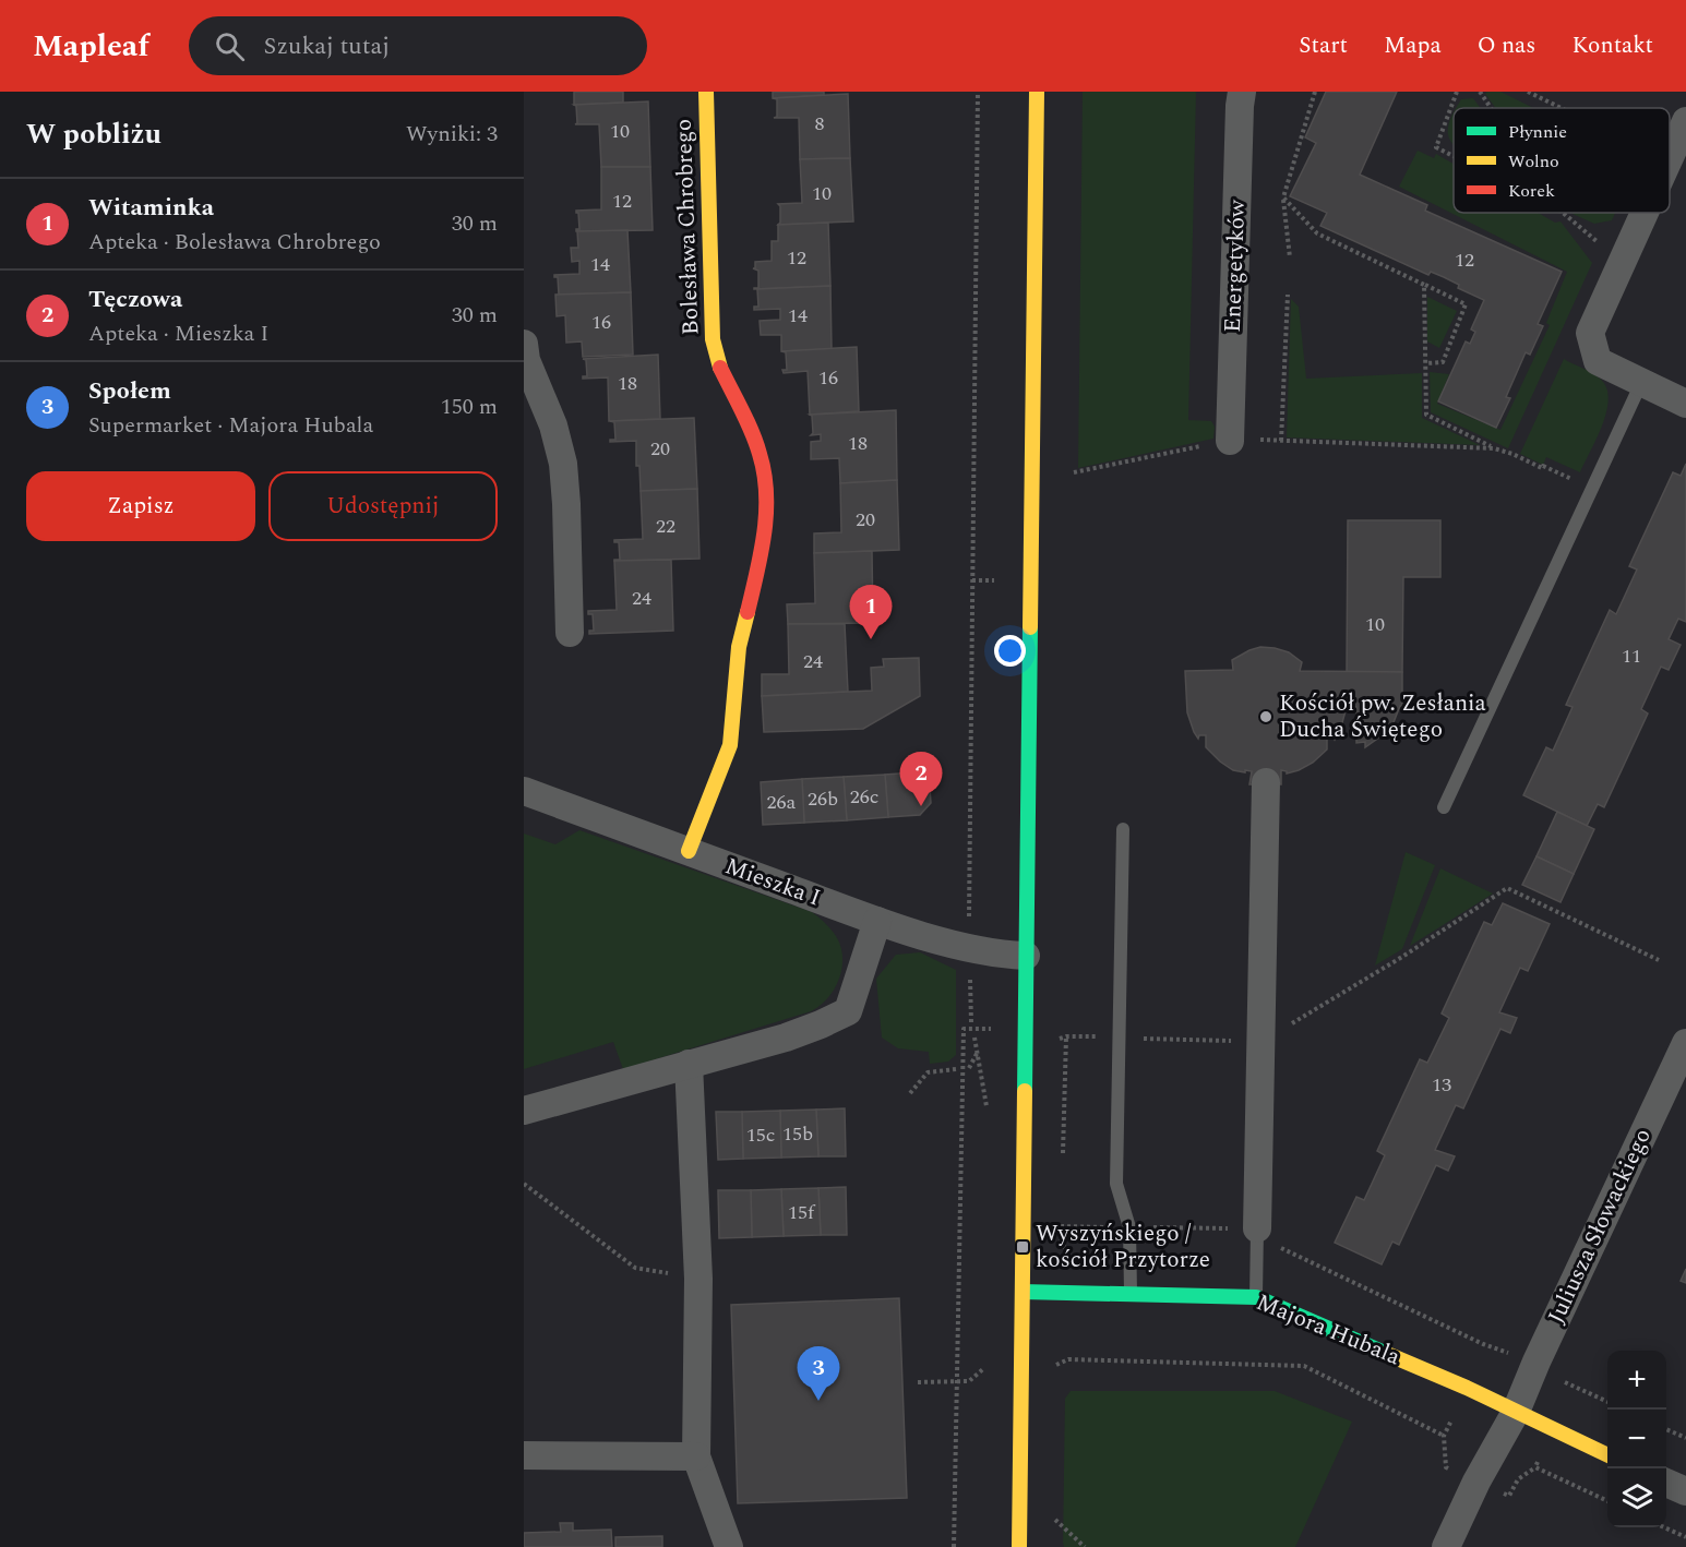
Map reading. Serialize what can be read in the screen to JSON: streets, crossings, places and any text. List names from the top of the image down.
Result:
{
  "streets": {
    "street": [
      "Bolesława Chrobrego",
      "Energetyków",
      "Mieszka I",
      "Juliusza Słowackiego",
      "Majora Hubala"
    ]
  },
  "crossings": [
    ["Bolesława Chrobrego", "Mieszka I"],
    ["Juliusza Słowackiego", "Majora Hubala"]
  ],
  "places": {
    "other": ["Kościół pw. Zesłania Ducha Świętego"],
    "transit": ["Wyszyńskiego / kościół Przytorze"]
  },
  "house_numbers": [
    "8",
    "10",
    "10",
    "12",
    "12",
    "12",
    "14",
    "14",
    "16",
    "16",
    "18",
    "18",
    "20",
    "20",
    "22",
    "24",
    "10",
    "11",
    "24",
    "26c",
    "26b",
    "26a",
    "13",
    "15b",
    "15c",
    "15f"
  ],
  "legend": ["Płynnie", "Wolno", "Korek"],
  "page": {
    "header": "Mapleaf",
    "search": "Szukaj tutaj",
    "nav": [
      "Start",
      "Mapa",
      "O nas",
      "Kontakt"
    ],
    "heading": ["W pobliżu", "Wyniki: 3"],
    "list": [
      {
        "mark": "1",
        "name": "Witaminka",
        "note": "Apteka · Bolesława Chrobrego",
        "value": "30 m"
      },
      {
        "mark": "2",
        "name": "Tęczowa",
        "note": "Apteka · Mieszka I",
        "value": "30 m"
      },
      {
        "mark": "3",
        "name": "Społem",
        "note": "Supermarket · Majora Hubala",
        "value": "150 m"
      }
    ],
    "buttons": ["Zapisz", "Udostępnij"],
    "pins": ["1", "2", "3"],
    "map_buttons": ["+", "−"]
  }
}
